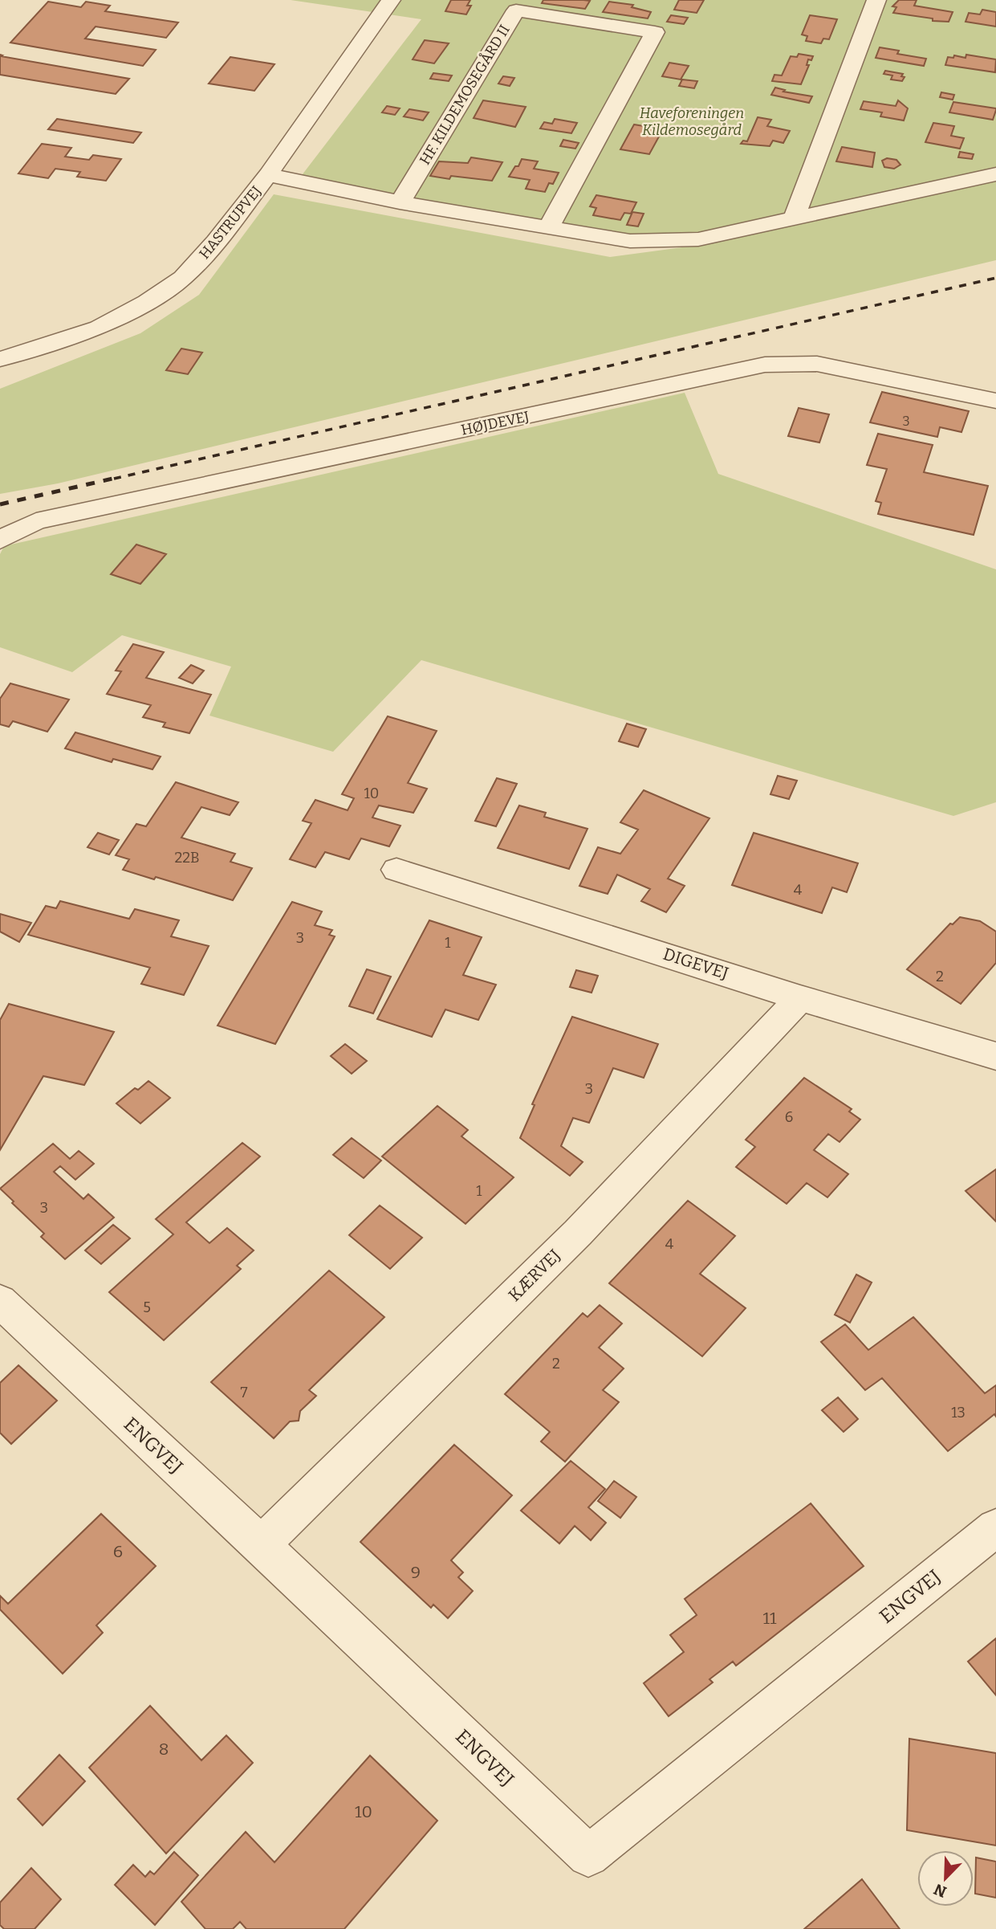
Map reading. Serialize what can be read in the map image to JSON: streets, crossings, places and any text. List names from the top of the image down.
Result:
{
  "streets": {
    "street": [
      "HF. KILDEMOSEGÅRD II",
      "HASTRUPVEJ",
      "HØJDEVEJ",
      "DIGEVEJ",
      "KÆRVEJ",
      "ENGVEJ"
    ]
  },
  "crossings": [
    ["DIGEVEJ", "KÆRVEJ"],
    ["KÆRVEJ", "ENGVEJ"]
  ],
  "parks": ["Haveforeningen Kildemosegård"],
  "house_numbers": [
    "3",
    "10",
    "22B",
    "4",
    "3",
    "1",
    "2",
    "3",
    "6",
    "1",
    "3",
    "4",
    "5",
    "2",
    "7",
    "13",
    "6",
    "9",
    "11",
    "8",
    "10"
  ],
  "north": "bottom left"
}
